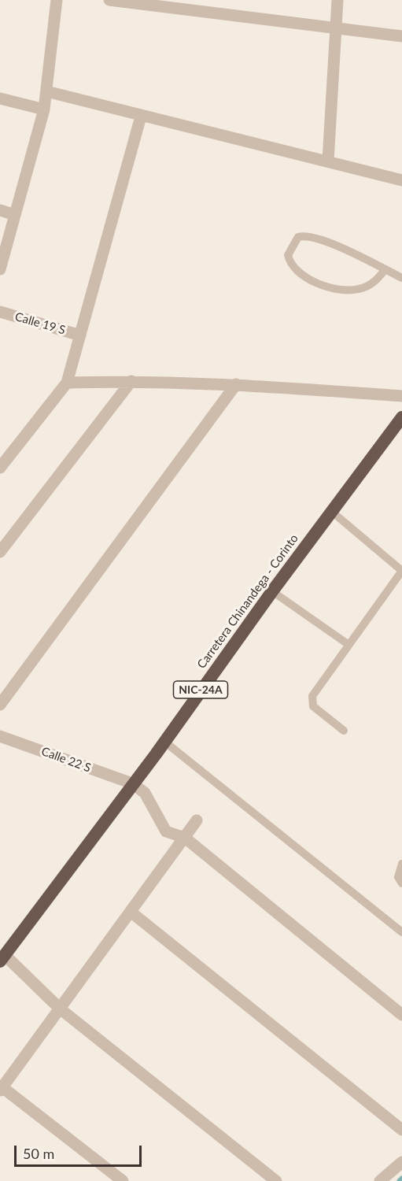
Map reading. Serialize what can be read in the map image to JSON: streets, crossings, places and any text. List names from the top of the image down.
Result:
{
  "streets": {
    "highway": ["Carretera Chinandega - Corinto", "NIC-24A"],
    "street": ["Calle 19 S", "Calle 22 S"]
  },
  "crossings": [
    ["Carretera Chinandega - Corinto", "Calle 22 S"]
  ],
  "scale_bar": "50 m"
}
